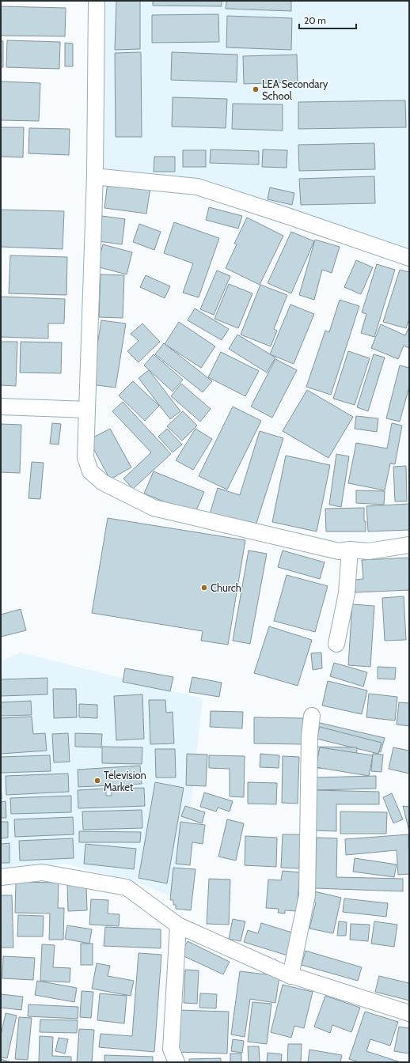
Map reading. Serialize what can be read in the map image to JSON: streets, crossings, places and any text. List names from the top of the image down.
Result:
{
  "places": ["LEA Secondary School", "Church", "Television Market"],
  "scale_bar": "20 m"
}
